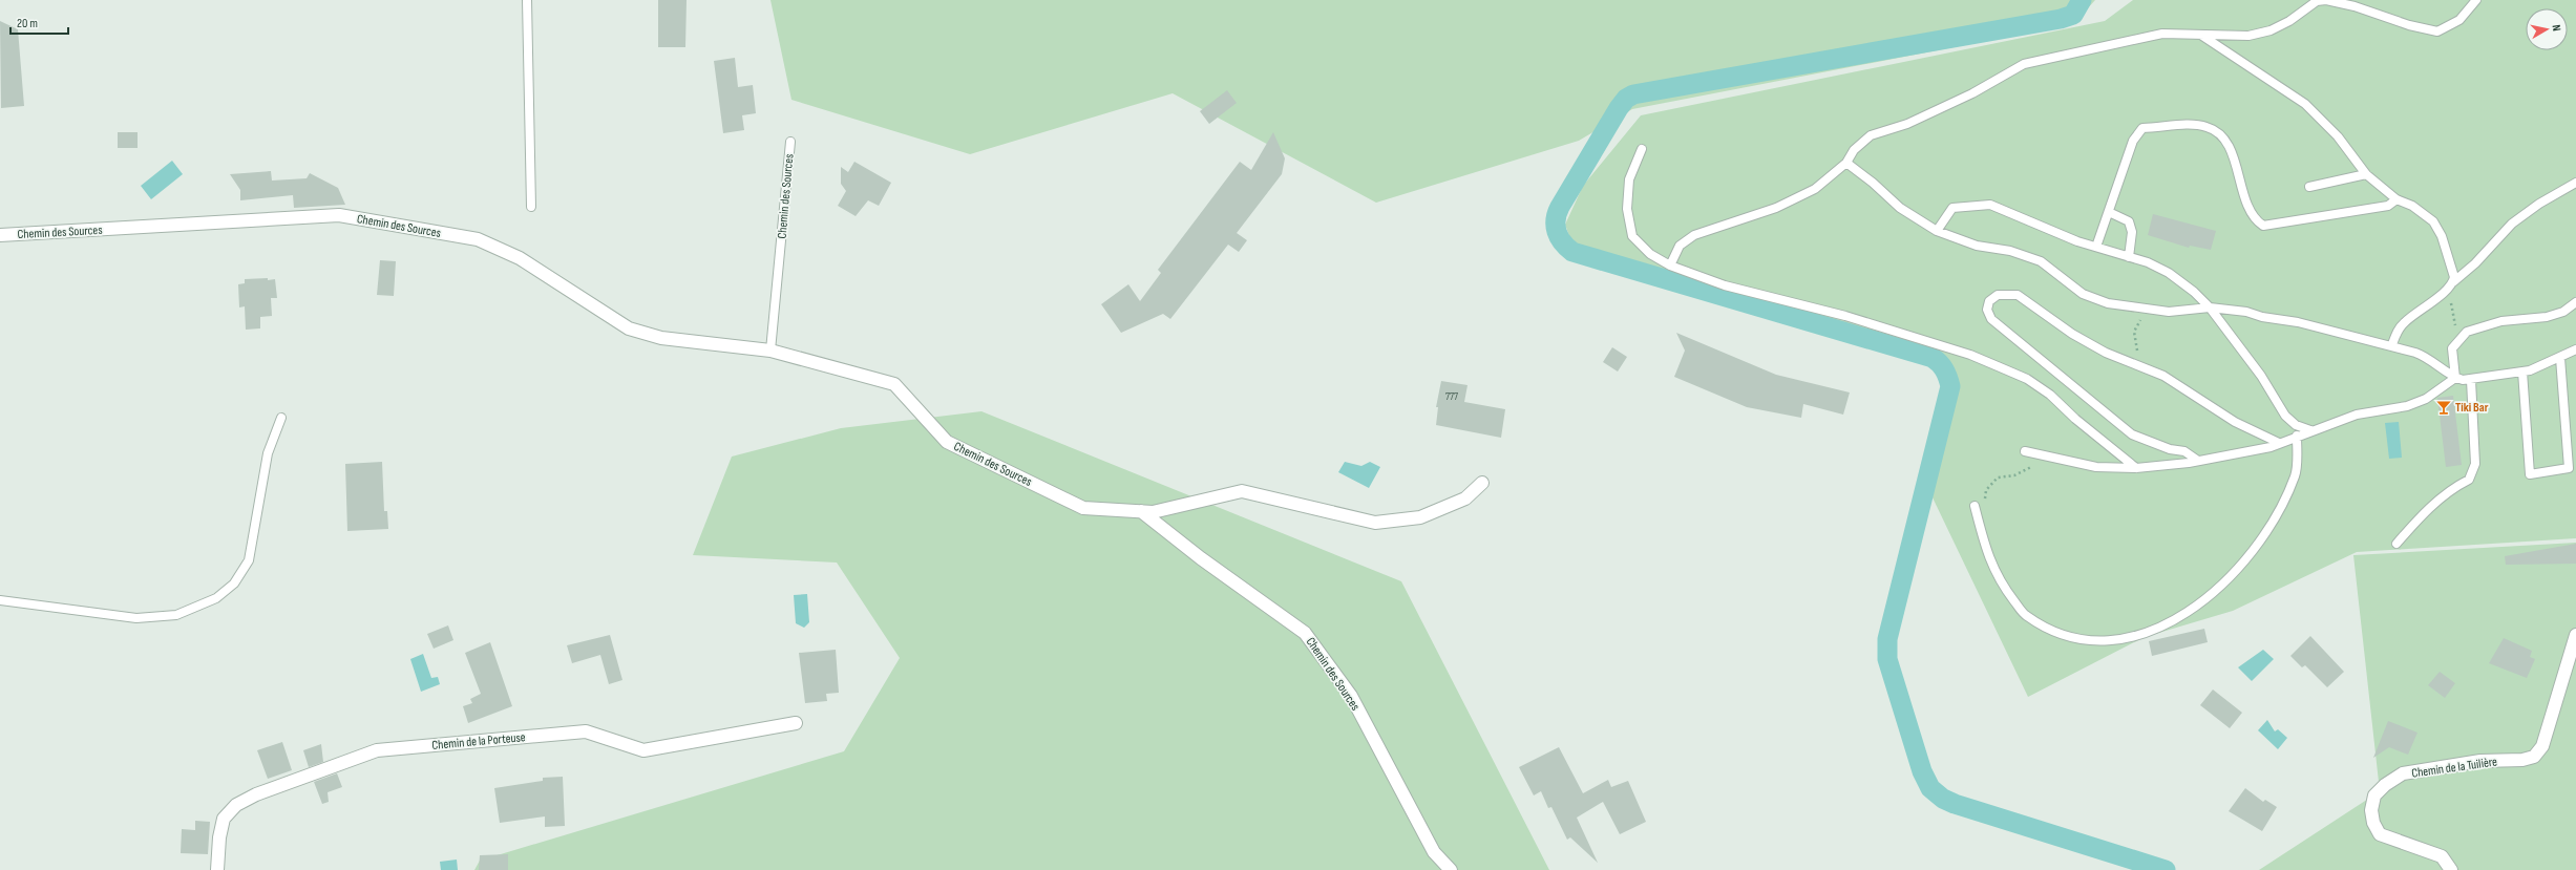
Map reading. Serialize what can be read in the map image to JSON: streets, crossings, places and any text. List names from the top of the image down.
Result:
{
  "streets": {
    "street": ["Chemin des Sources", "Chemin de la Porteuse", "Chemin de la Tuilière"]
  },
  "places": {
    "bar": ["Tiki Bar"]
  },
  "house_numbers": ["777"],
  "scale_bar": "20 m",
  "north": "right"
}
